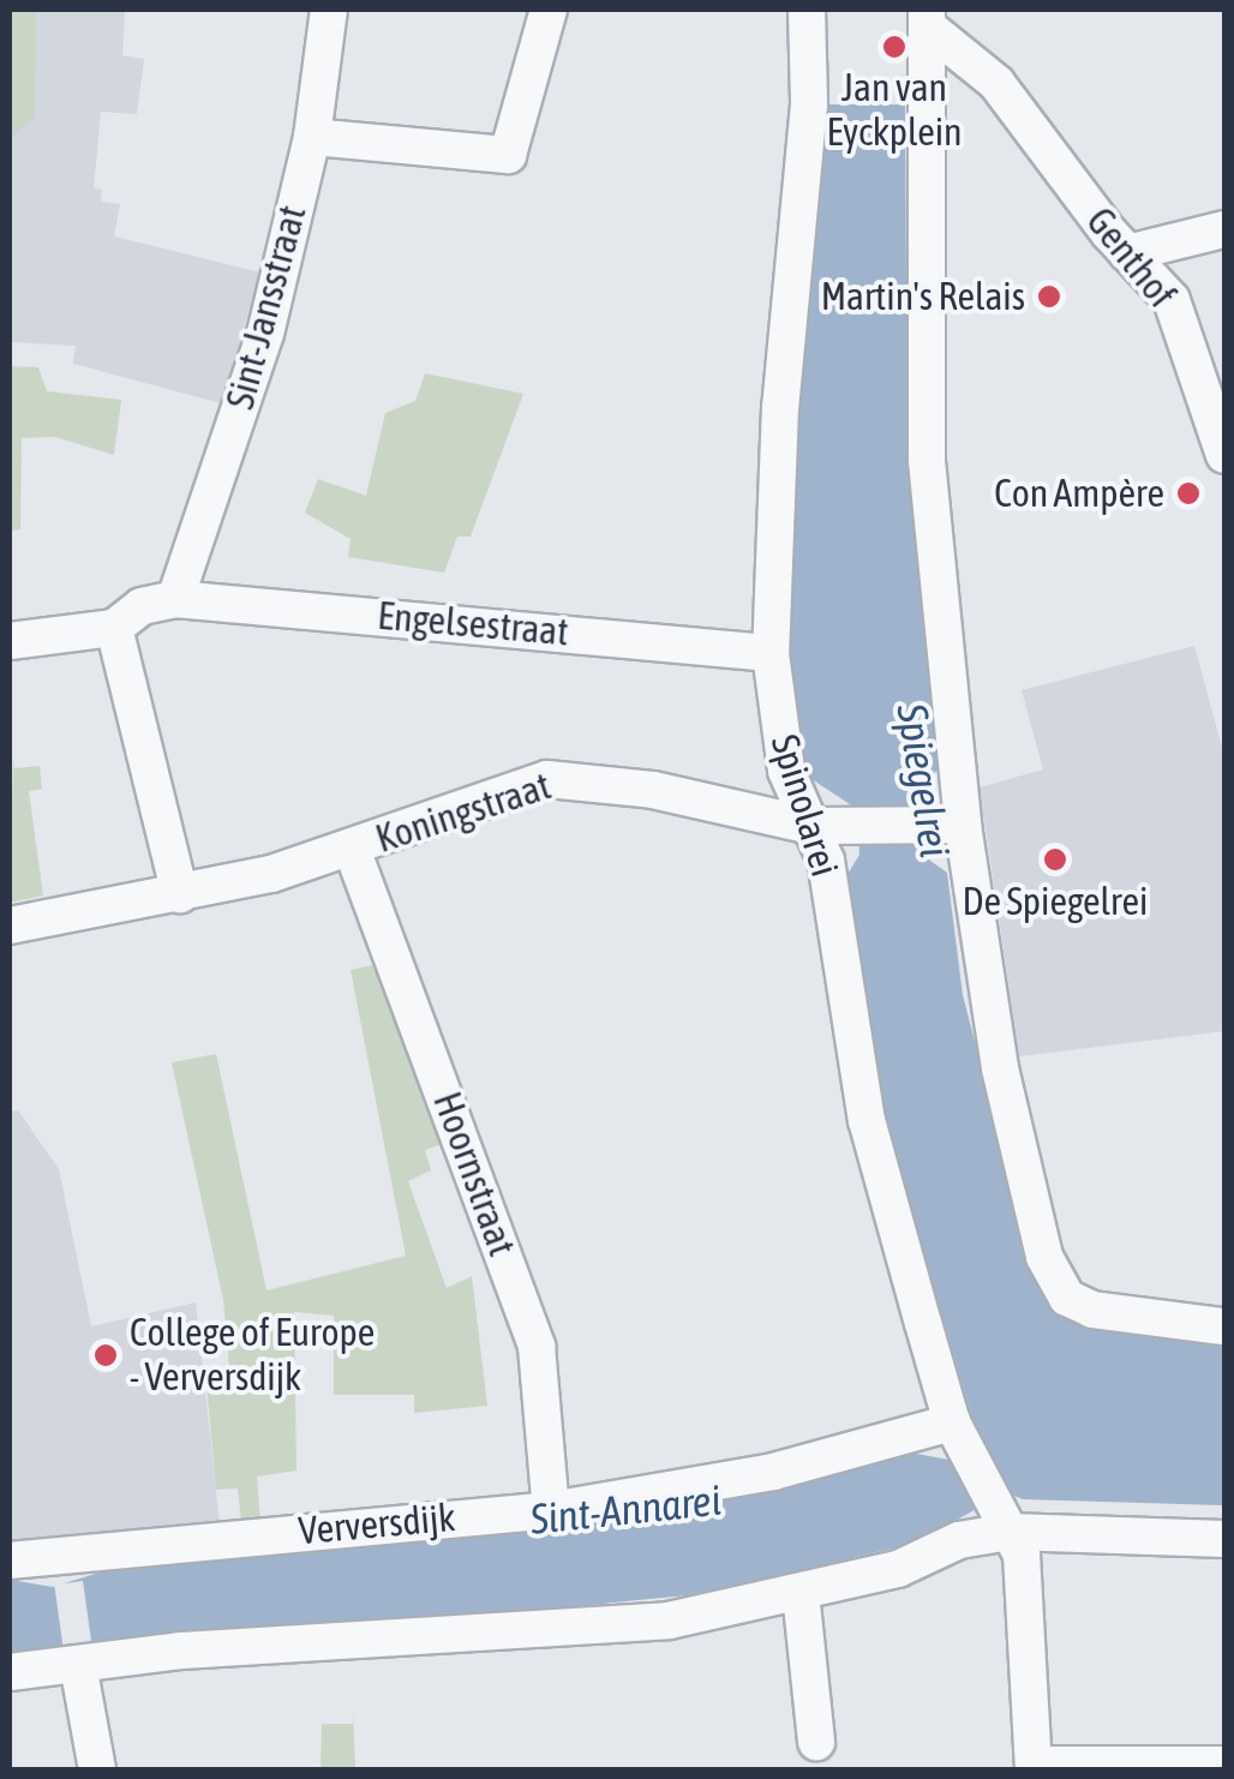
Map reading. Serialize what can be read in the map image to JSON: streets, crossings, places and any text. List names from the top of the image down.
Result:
{
  "streets": {
    "street": [
      "Genthof",
      "Sint-Jansstraat",
      "Engelsestraat",
      "Spinolarei",
      "Koningstraat",
      "Hoornstraat",
      "Verversdijk"
    ]
  },
  "crossings": [
    ["Sint-Jansstraat", "Engelsestraat"],
    ["Engelsestraat", "Spinolarei"],
    ["Spinolarei", "Koningstraat"],
    ["Spinolarei", "Verversdijk"],
    ["Koningstraat", "Hoornstraat"],
    ["Hoornstraat", "Verversdijk"]
  ],
  "water": ["Spiegelrei", "Sint-Annarei"],
  "places": [
    "Jan van Eyckplein",
    "Martin's Relais",
    "Con Ampère",
    "De Spiegelrei",
    "College of Europe - Verversdijk"
  ]
}
